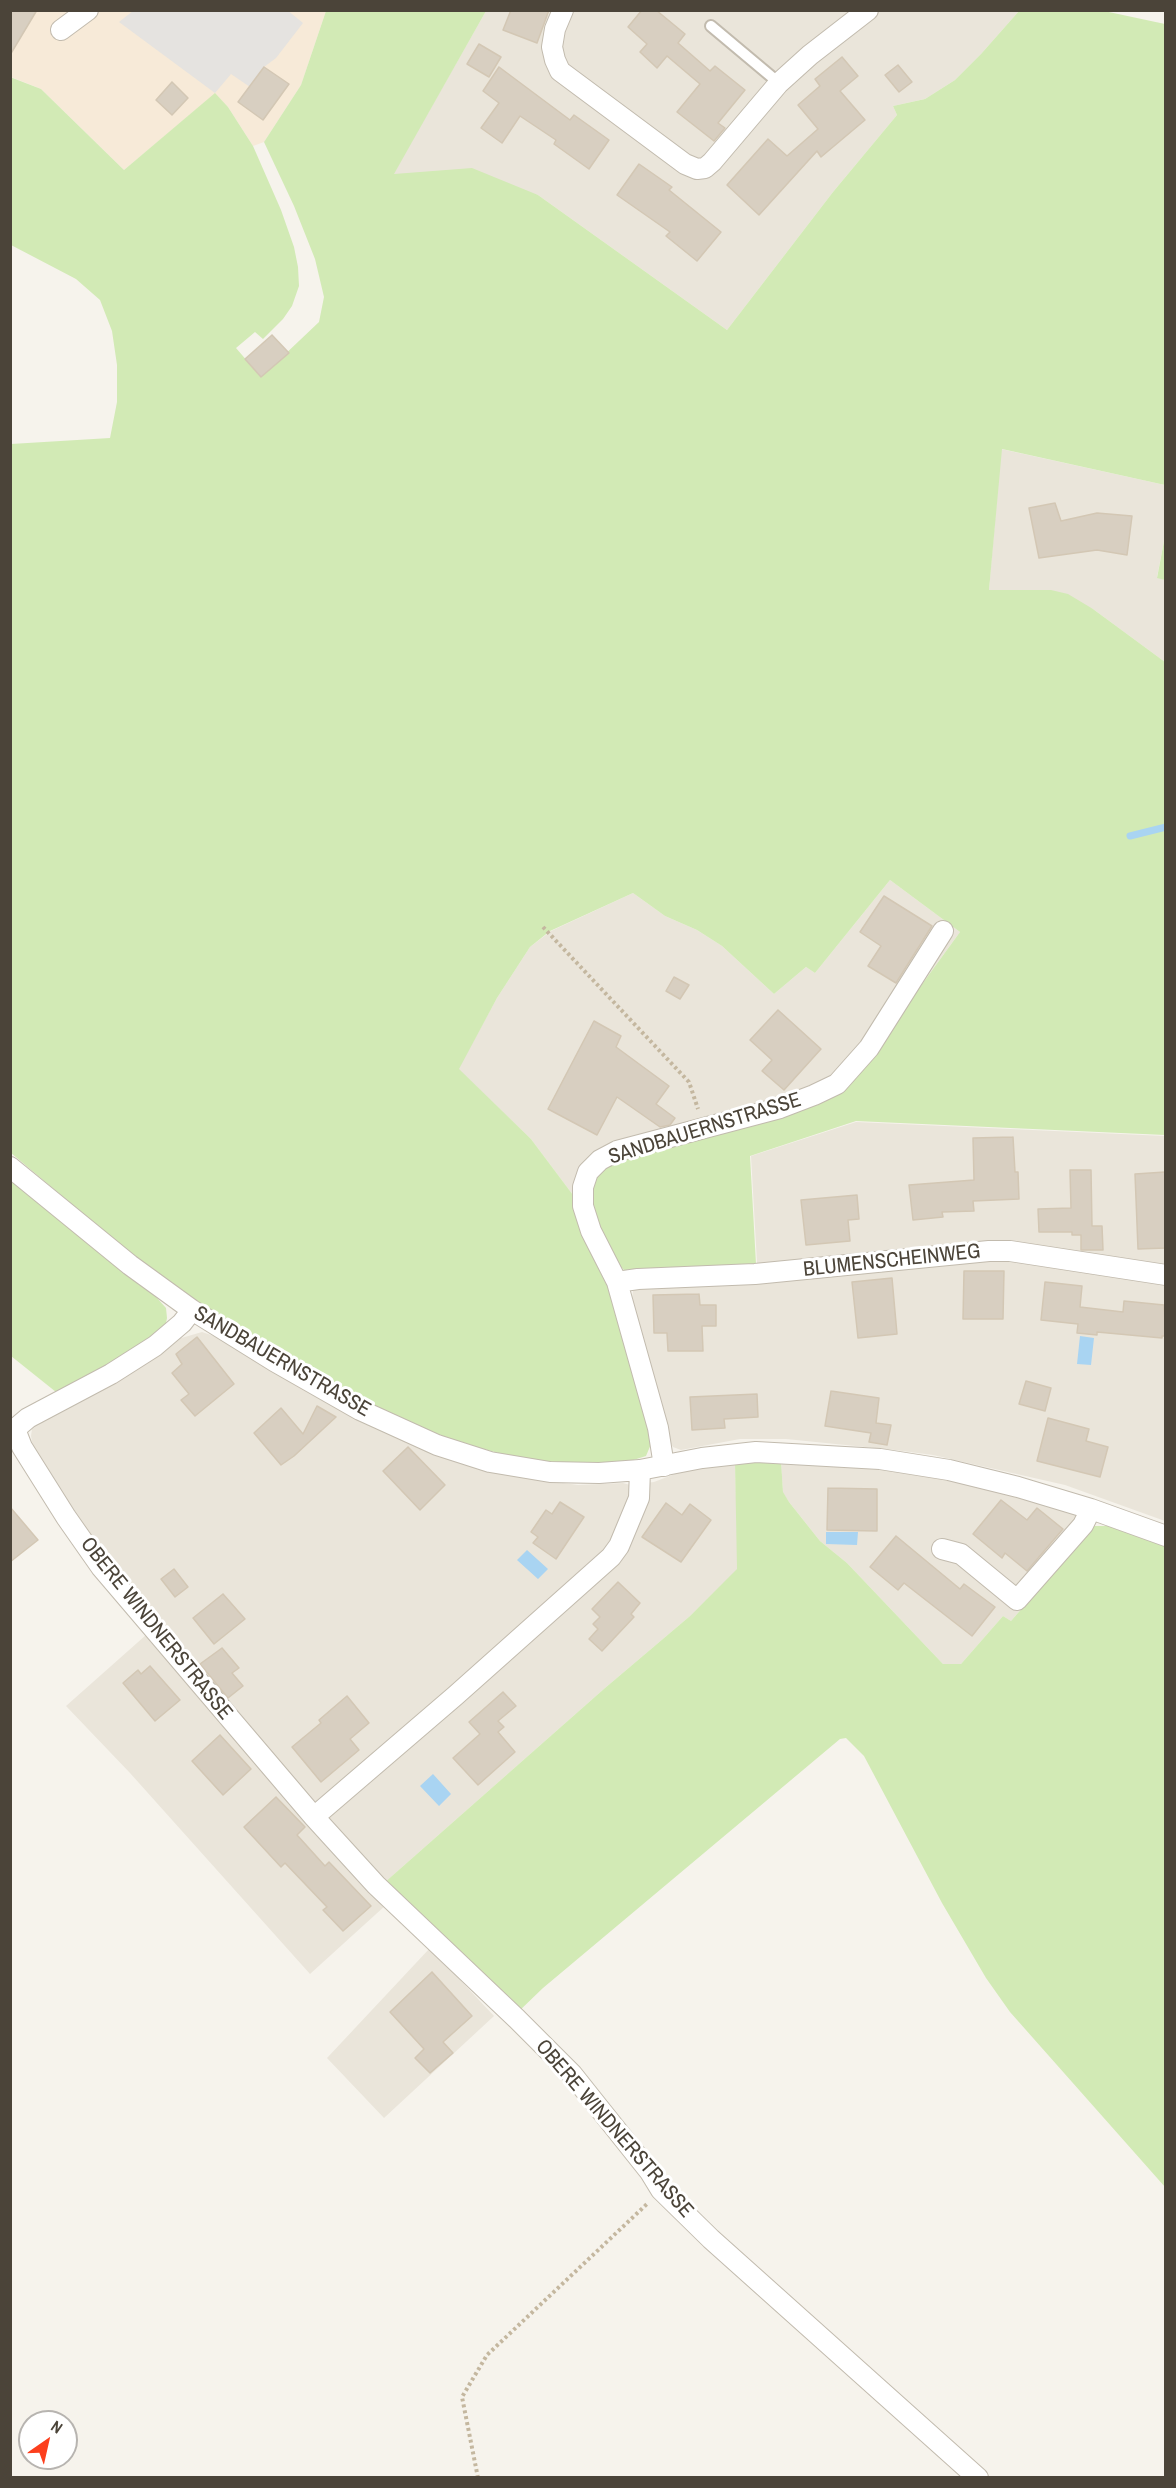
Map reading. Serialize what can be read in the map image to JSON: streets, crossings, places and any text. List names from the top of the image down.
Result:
{
  "streets": {
    "street": ["SANDBAUERNSTRASSE", "BLUMENSCHEINWEG", "OBERE WINDNERSTRASSE"]
  },
  "crossings": [
    ["SANDBAUERNSTRASSE", "BLUMENSCHEINWEG"],
    ["SANDBAUERNSTRASSE", "OBERE WINDNERSTRASSE"]
  ],
  "north": "top right"
}
